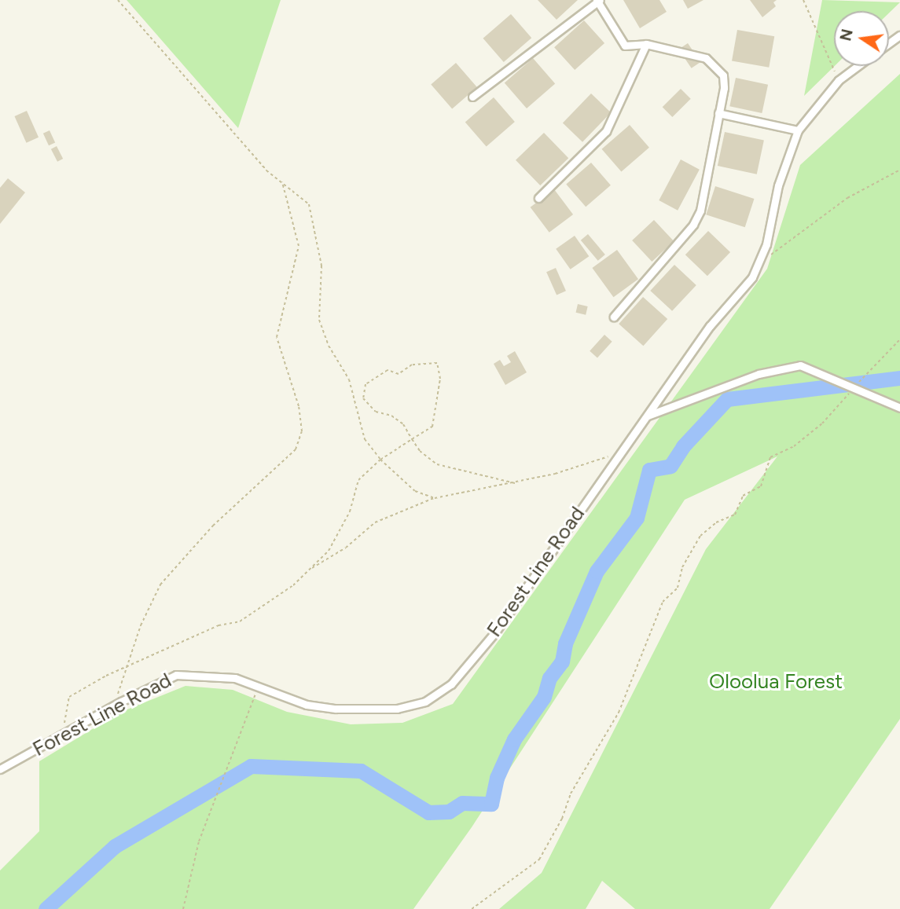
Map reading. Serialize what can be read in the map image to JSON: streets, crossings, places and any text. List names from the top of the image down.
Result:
{
  "streets": {
    "street": ["Forest Line Road"]
  },
  "parks": ["Oloolua Forest"],
  "north": "left"
}
